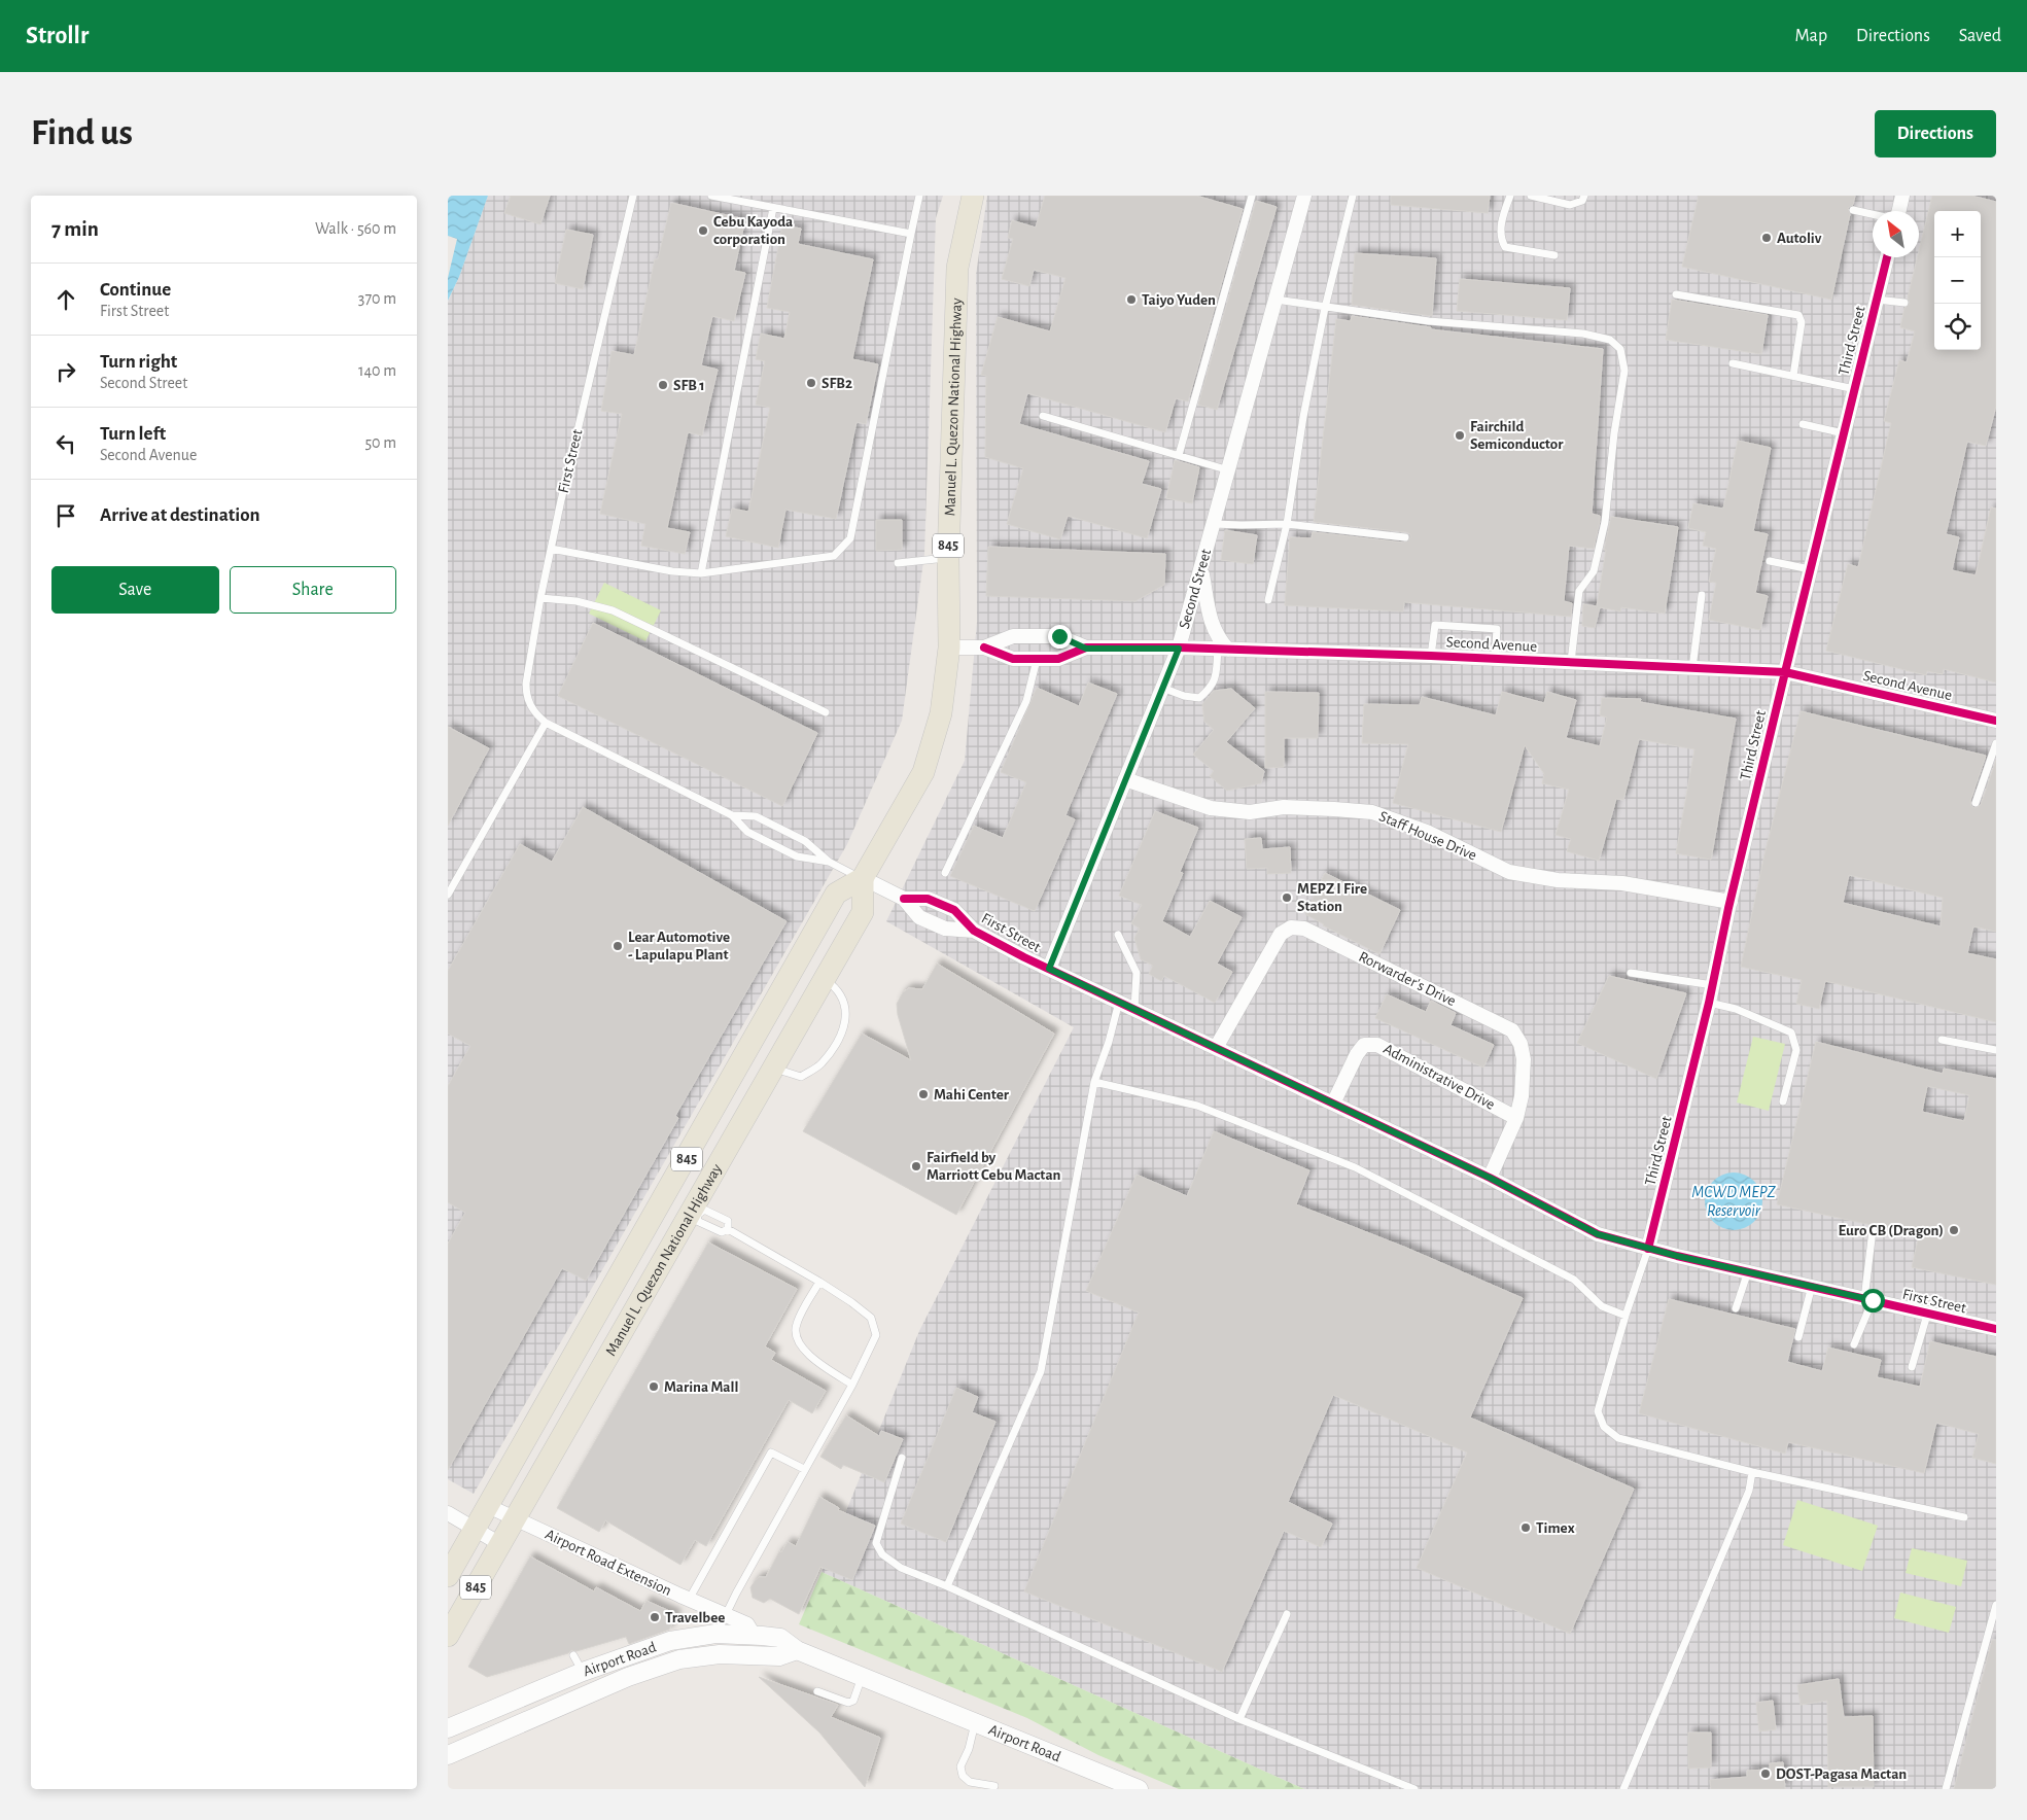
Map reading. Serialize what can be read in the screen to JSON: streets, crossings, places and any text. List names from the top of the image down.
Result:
{
  "streets": {
    "main road": ["Manuel L. Quezon National Highway", "845"],
    "street": [
      "Third Street",
      "First Street",
      "Second Street",
      "Second Avenue",
      "Staff House Drive",
      "Rorwarder's Drive",
      "Administrative Drive",
      "Airport Road Extension",
      "Airport Road"
    ]
  },
  "crossings": [
    ["Third Street", "First Street"],
    ["Third Street", "Second Avenue"],
    ["Third Street", "Staff House Drive"],
    ["Manuel L. Quezon National Highway", "First Street"],
    ["Manuel L. Quezon National Highway", "Second Avenue"],
    ["Manuel L. Quezon National Highway", "Airport Road Extension"],
    ["First Street", "Second Street"],
    ["First Street", "Rorwarder's Drive"],
    ["First Street", "Administrative Drive"],
    ["Second Street", "Second Avenue"],
    ["Second Street", "Staff House Drive"],
    ["Rorwarder's Drive", "Administrative Drive"],
    ["Airport Road Extension", "Airport Road"]
  ],
  "water": ["MCWD MEPZ Reservoir"],
  "places": [
    "Cebu Kayoda corporation",
    "Autoliv",
    "Taiyo Yuden",
    "SFB2",
    "SFB 1",
    "Fairchild Semiconductor",
    "MEPZ I Fire Station",
    "Lear Automotive - Lapulapu Plant",
    "Mahi Center",
    "Fairfield by Marriott Cebu Mactan",
    "Euro CB (Dragon)",
    "Marina Mall",
    "Timex",
    "Travelbee",
    "DOST-Pagasa Mactan"
  ],
  "north": "top left",
  "page": {
    "header": "Strollr",
    "nav": ["Map", "Directions", "Saved"],
    "buttons": [
      "Directions",
      ["Save", "Share"]
    ],
    "title": "Find us",
    "heading": ["7 min", "Walk · 560 m"],
    "map_buttons": ["+", "−"],
    "list": [
      ["Continue", "First Street", "370 m"],
      ["Turn right", "Second Street", "140 m"],
      ["Turn left", "Second Avenue", "50 m"],
      "Arrive at destination"
    ]
  }
}
